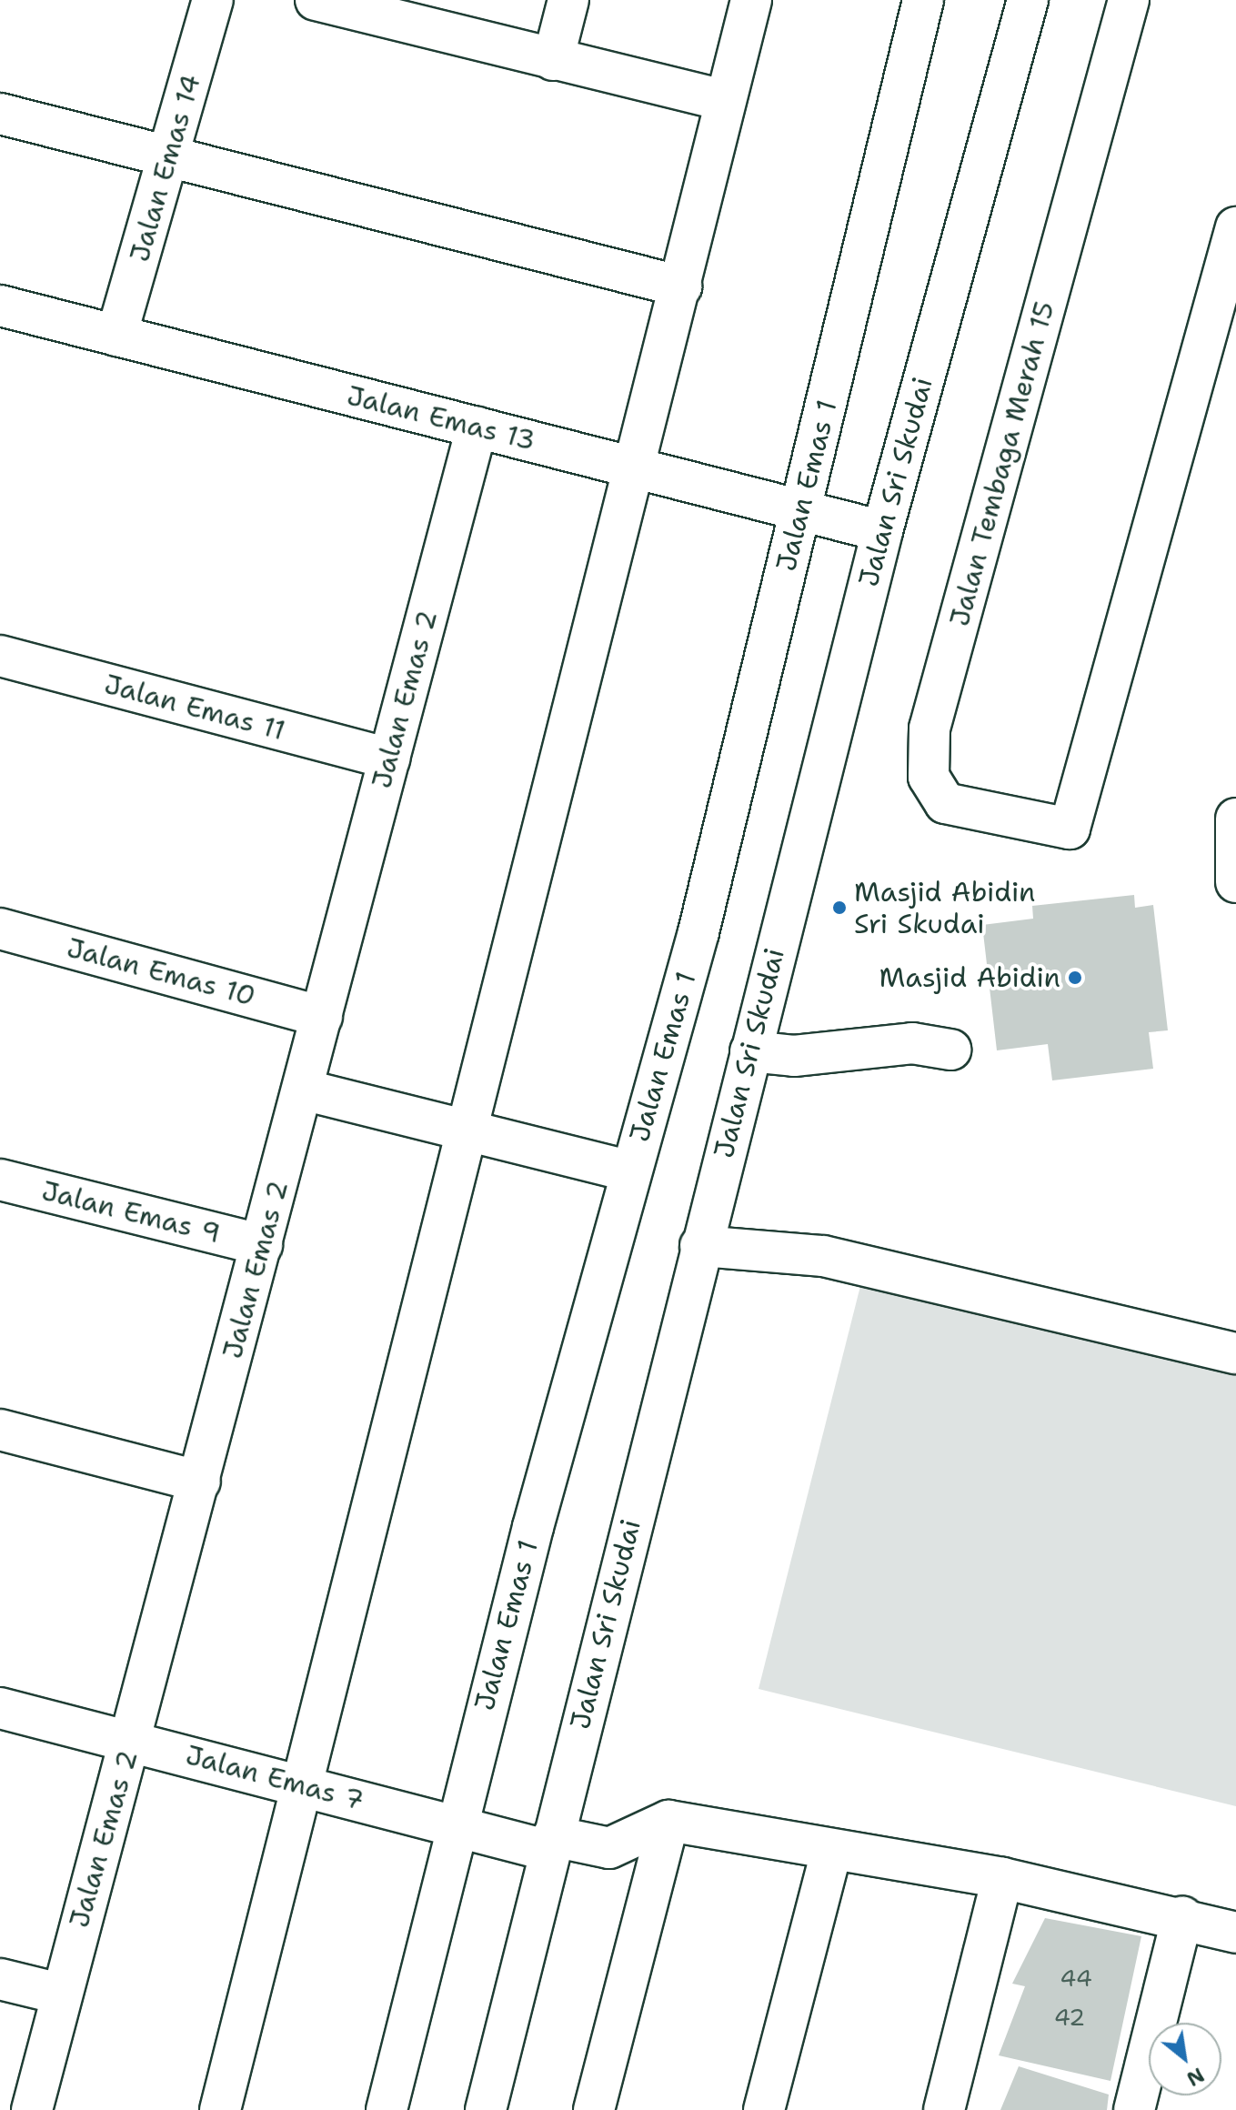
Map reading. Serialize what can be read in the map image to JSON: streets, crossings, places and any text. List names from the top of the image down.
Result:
{
  "streets": {
    "street": [
      "Jalan Emas 14",
      "Jalan Emas 13",
      "Jalan Tembaga Merah 15",
      "Jalan Sri Skudai",
      "Jalan Emas 1",
      "Jalan Emas 2",
      "Jalan Emas 11",
      "Jalan Emas 10",
      "Jalan Emas 9",
      "Jalan Emas 7"
    ]
  },
  "crossings": [
    ["Jalan Emas 14", "Jalan Emas 13"],
    ["Jalan Emas 13", "Jalan Sri Skudai"],
    ["Jalan Emas 13", "Jalan Emas 1"],
    ["Jalan Emas 13", "Jalan Emas 2"],
    ["Jalan Sri Skudai", "Jalan Emas 7"],
    ["Jalan Emas 1", "Jalan Emas 7"],
    ["Jalan Emas 2", "Jalan Emas 11"],
    ["Jalan Emas 2", "Jalan Emas 10"],
    ["Jalan Emas 2", "Jalan Emas 9"],
    ["Jalan Emas 2", "Jalan Emas 7"]
  ],
  "places": ["Masjid Abidin Sri Skudai", "Masjid Abidin"],
  "house_numbers": ["44", "42"],
  "north": "bottom right"
}
